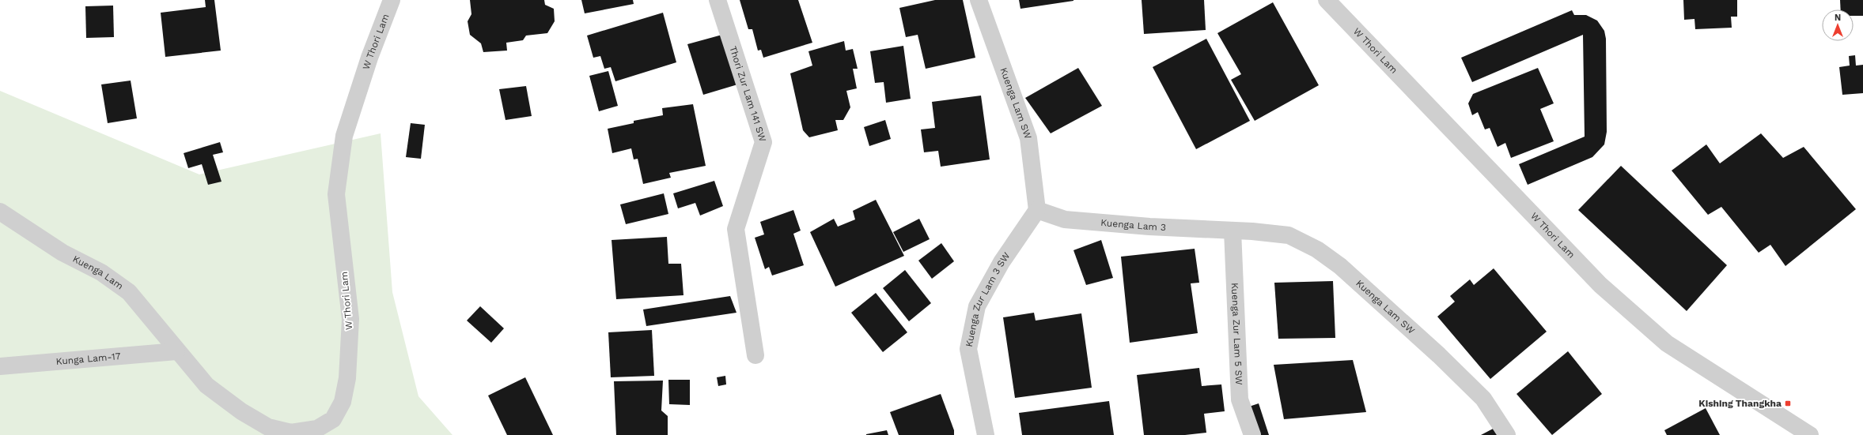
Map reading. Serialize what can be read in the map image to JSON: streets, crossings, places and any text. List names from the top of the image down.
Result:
{
  "streets": {
    "street": [
      "W Thori Lam",
      "Thori Zur Lam 141 SW",
      "Kuenga Lam SW",
      "Kuenga Lam 3",
      "Kuenga Lam",
      "Kuenga Zur Lam 3 SW",
      "Kuenga Zur Lam 5 SW",
      "Kunga Lam-17"
    ]
  },
  "crossings": [
    ["W Thori Lam", "Kuenga Lam"],
    ["W Thori Lam", "Kunga Lam-17"],
    ["Kuenga Lam SW", "Kuenga Lam 3"],
    ["Kuenga Lam SW", "Kuenga Zur Lam 3 SW"],
    ["Kuenga Lam SW", "Kuenga Zur Lam 5 SW"],
    ["Kuenga Lam 3", "Kuenga Zur Lam 3 SW"],
    ["Kuenga Lam 3", "Kuenga Zur Lam 5 SW"],
    ["Kuenga Lam", "Kunga Lam-17"]
  ],
  "places": {
    "transit": ["Kishing Thangkha"]
  },
  "north": "top"
}
